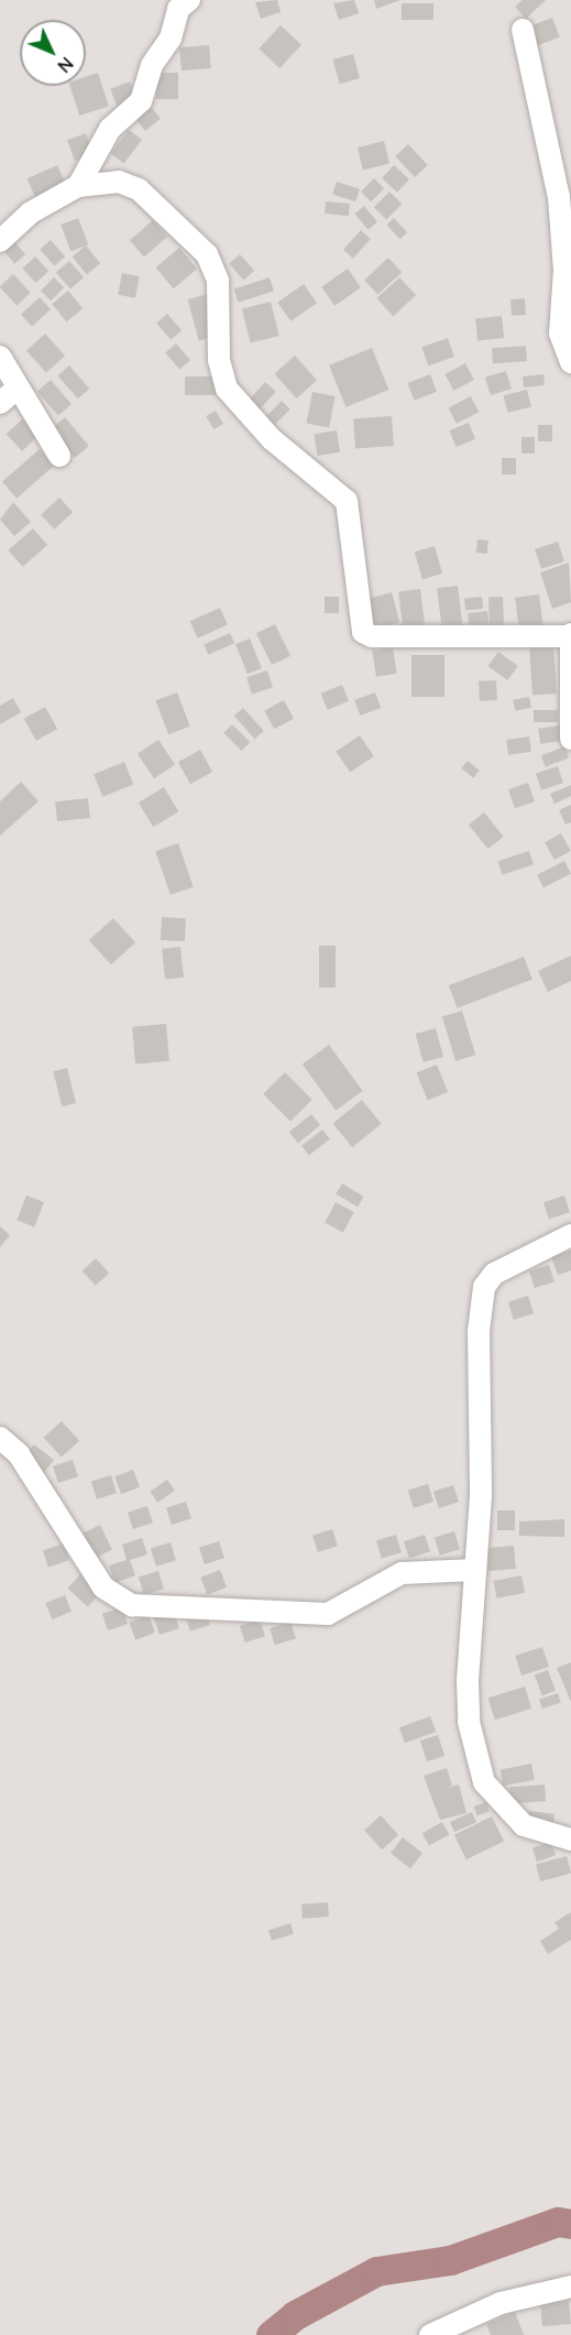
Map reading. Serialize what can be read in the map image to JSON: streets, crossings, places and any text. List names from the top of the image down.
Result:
{
  "north": "bottom right"
}
